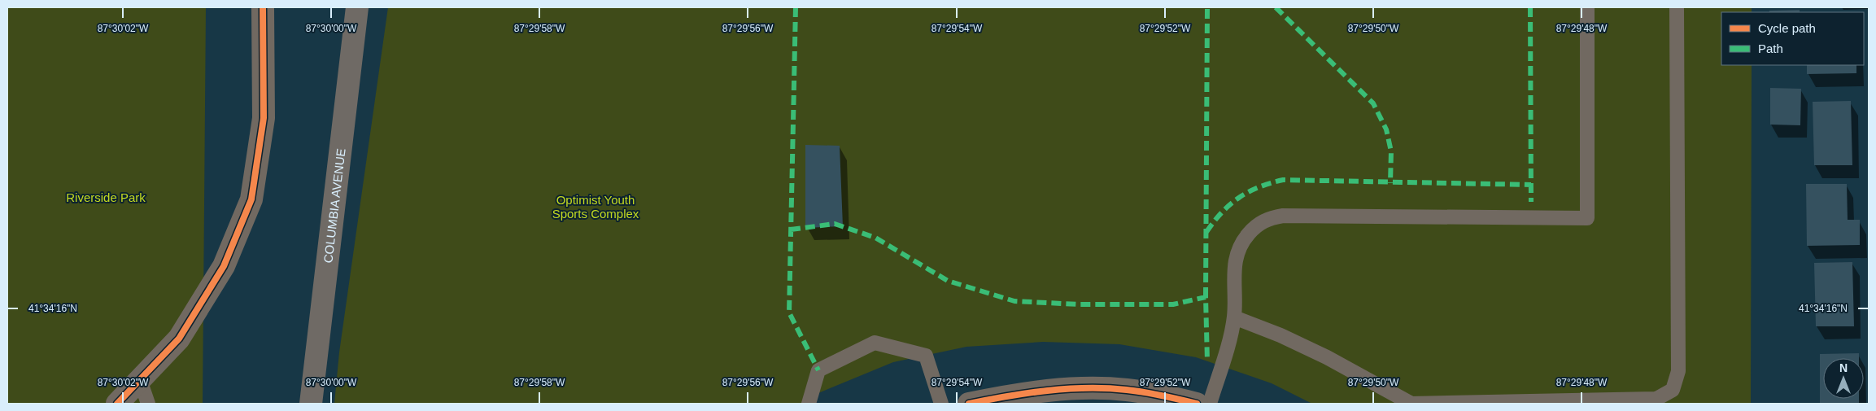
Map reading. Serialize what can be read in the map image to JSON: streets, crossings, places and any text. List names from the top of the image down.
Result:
{
  "streets": {
    "street": ["COLUMBIA AVENUE"]
  },
  "parks": ["Riverside Park", "Optimist Youth Sports Complex"],
  "legend": ["Cycle path", "Path"],
  "north": "top",
  "coordinates": [
    "87°30'02\"W",
    "87°30'00\"W",
    "87°29'58\"W",
    "87°29'56\"W",
    "87°29'54\"W",
    "87°29'52\"W",
    "87°29'50\"W",
    "87°29'48\"W",
    "41°34'16\"N"
  ]
}
